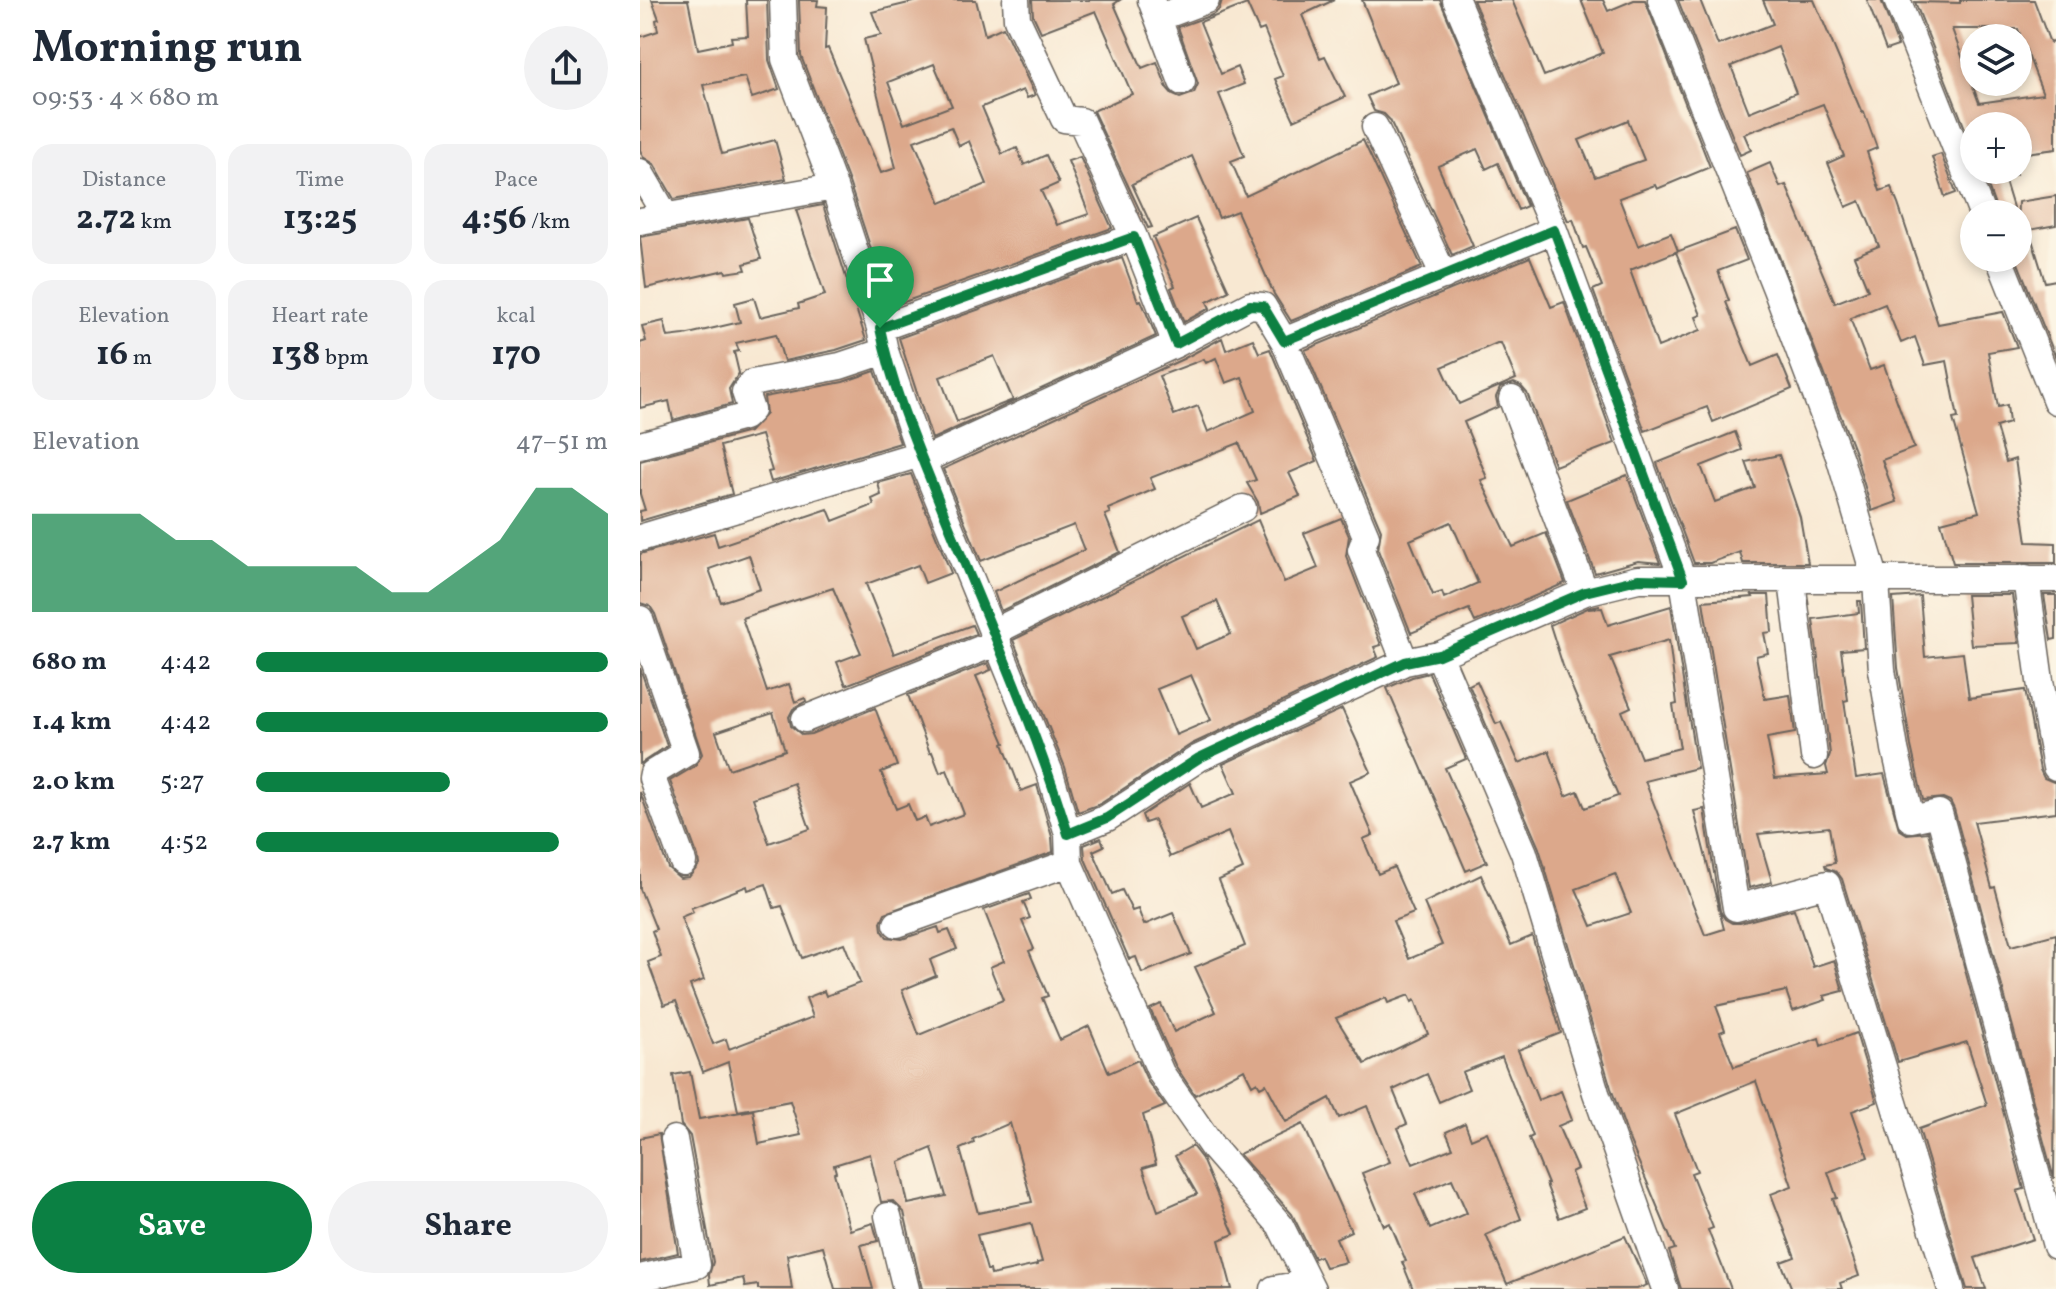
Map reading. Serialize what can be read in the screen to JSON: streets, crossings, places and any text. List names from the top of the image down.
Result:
{
  "page": {
    "heading": ["Morning run", "09:53 · 4 × 680 m"],
    "map_buttons": ["+", "−"],
    "stats": [
      ["Distance", "2.72 km"],
      ["Time", "13:25"],
      ["Pace", "4:56 /km"],
      ["Elevation", "16 m"],
      ["Heart rate", "138 bpm"],
      ["kcal", "170"]
    ],
    "chart": ["Elevation", "47–51 m"],
    "list": [
      {
        "name": "680 m",
        "note": "4:42"
      },
      {
        "name": "1.4 km",
        "note": "4:42"
      },
      {
        "name": "2.0 km",
        "note": "5:27"
      },
      {
        "name": "2.7 km",
        "note": "4:52"
      }
    ],
    "buttons": ["Save", "Share"]
  }
}
